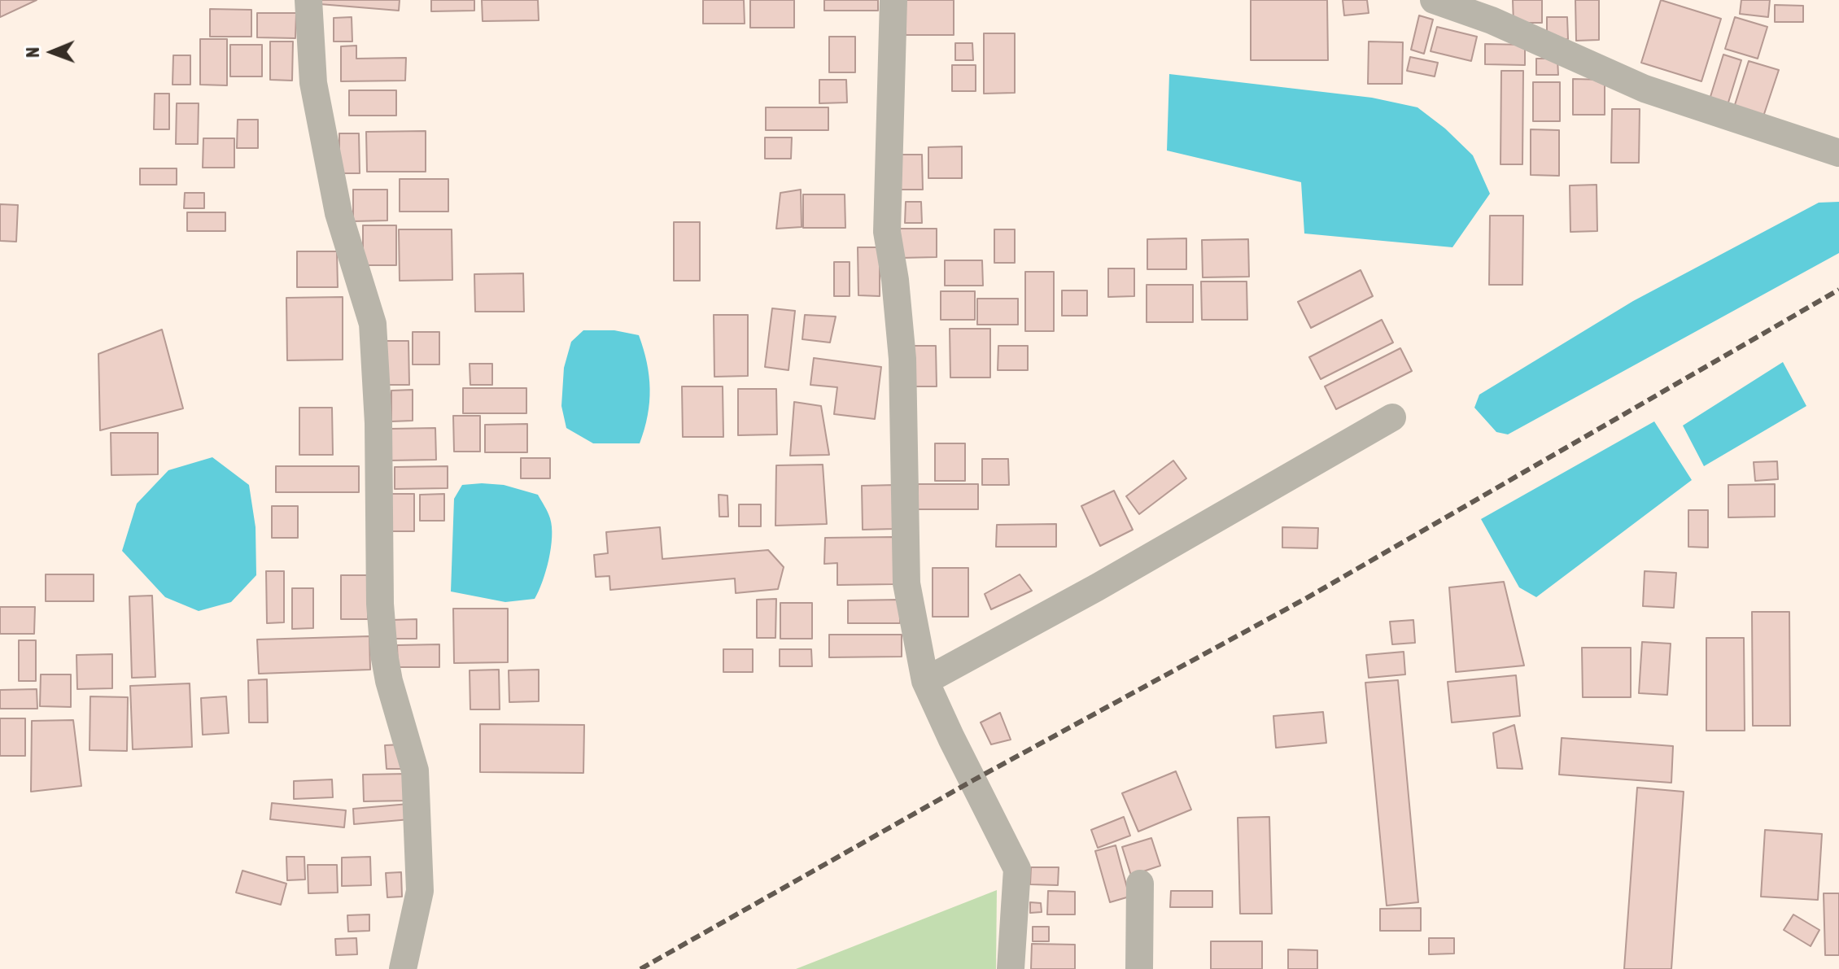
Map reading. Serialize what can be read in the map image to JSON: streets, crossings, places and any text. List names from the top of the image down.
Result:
{
  "north": "left"
}
